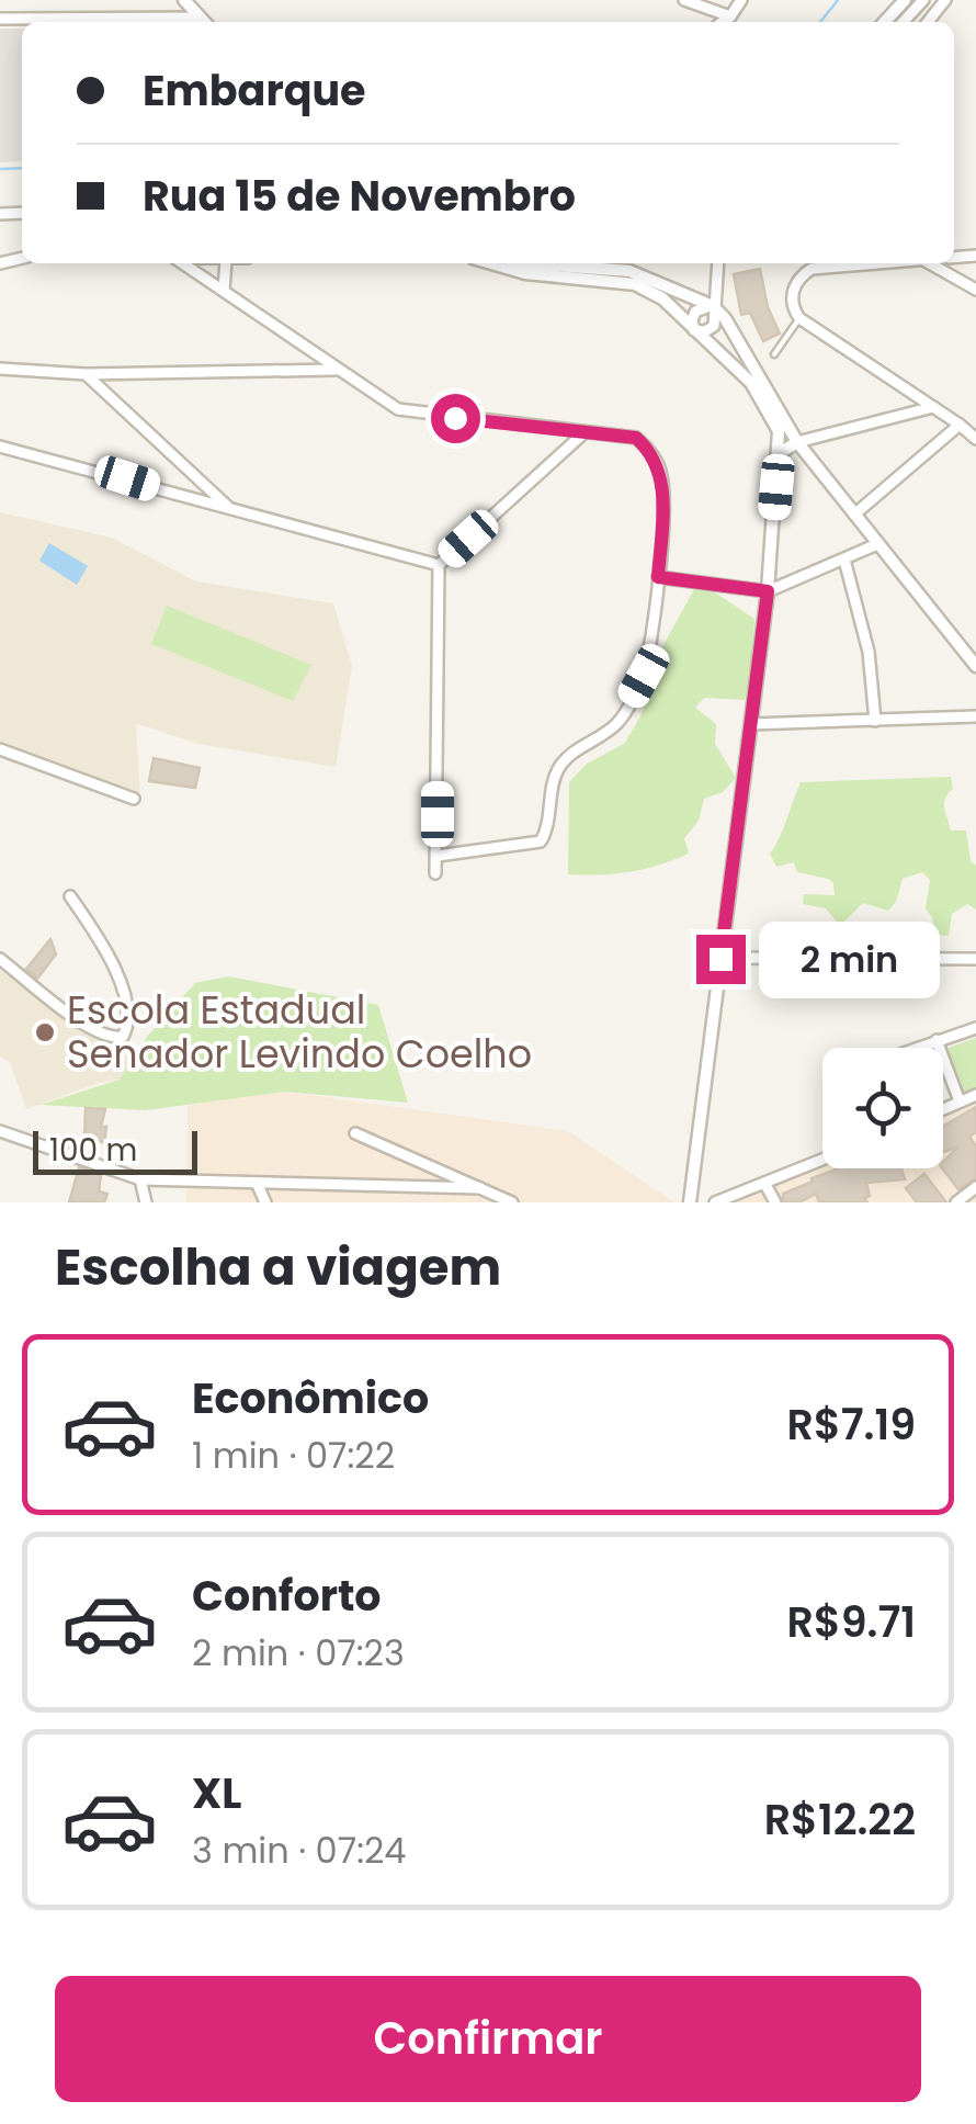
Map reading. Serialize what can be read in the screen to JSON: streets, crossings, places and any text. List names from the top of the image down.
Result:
{
  "places": ["Escola Estadual Senador Levindo Coelho"],
  "scale_bar": "100 m",
  "page": {
    "banner": ["Embarque", "Rua 15 de Novembro"],
    "bubble": "2 min",
    "scale": "100 m",
    "heading": "Escolha a viagem",
    "list": [
      {
        "name": "Econômico",
        "note": "1 min · 07:22",
        "value": "R$7.19"
      },
      {
        "name": "Conforto",
        "note": "2 min · 07:23",
        "value": "R$9.71"
      },
      {
        "name": "XL",
        "note": "3 min · 07:24",
        "value": "R$12.22"
      }
    ],
    "buttons": "Confirmar"
  }
}
